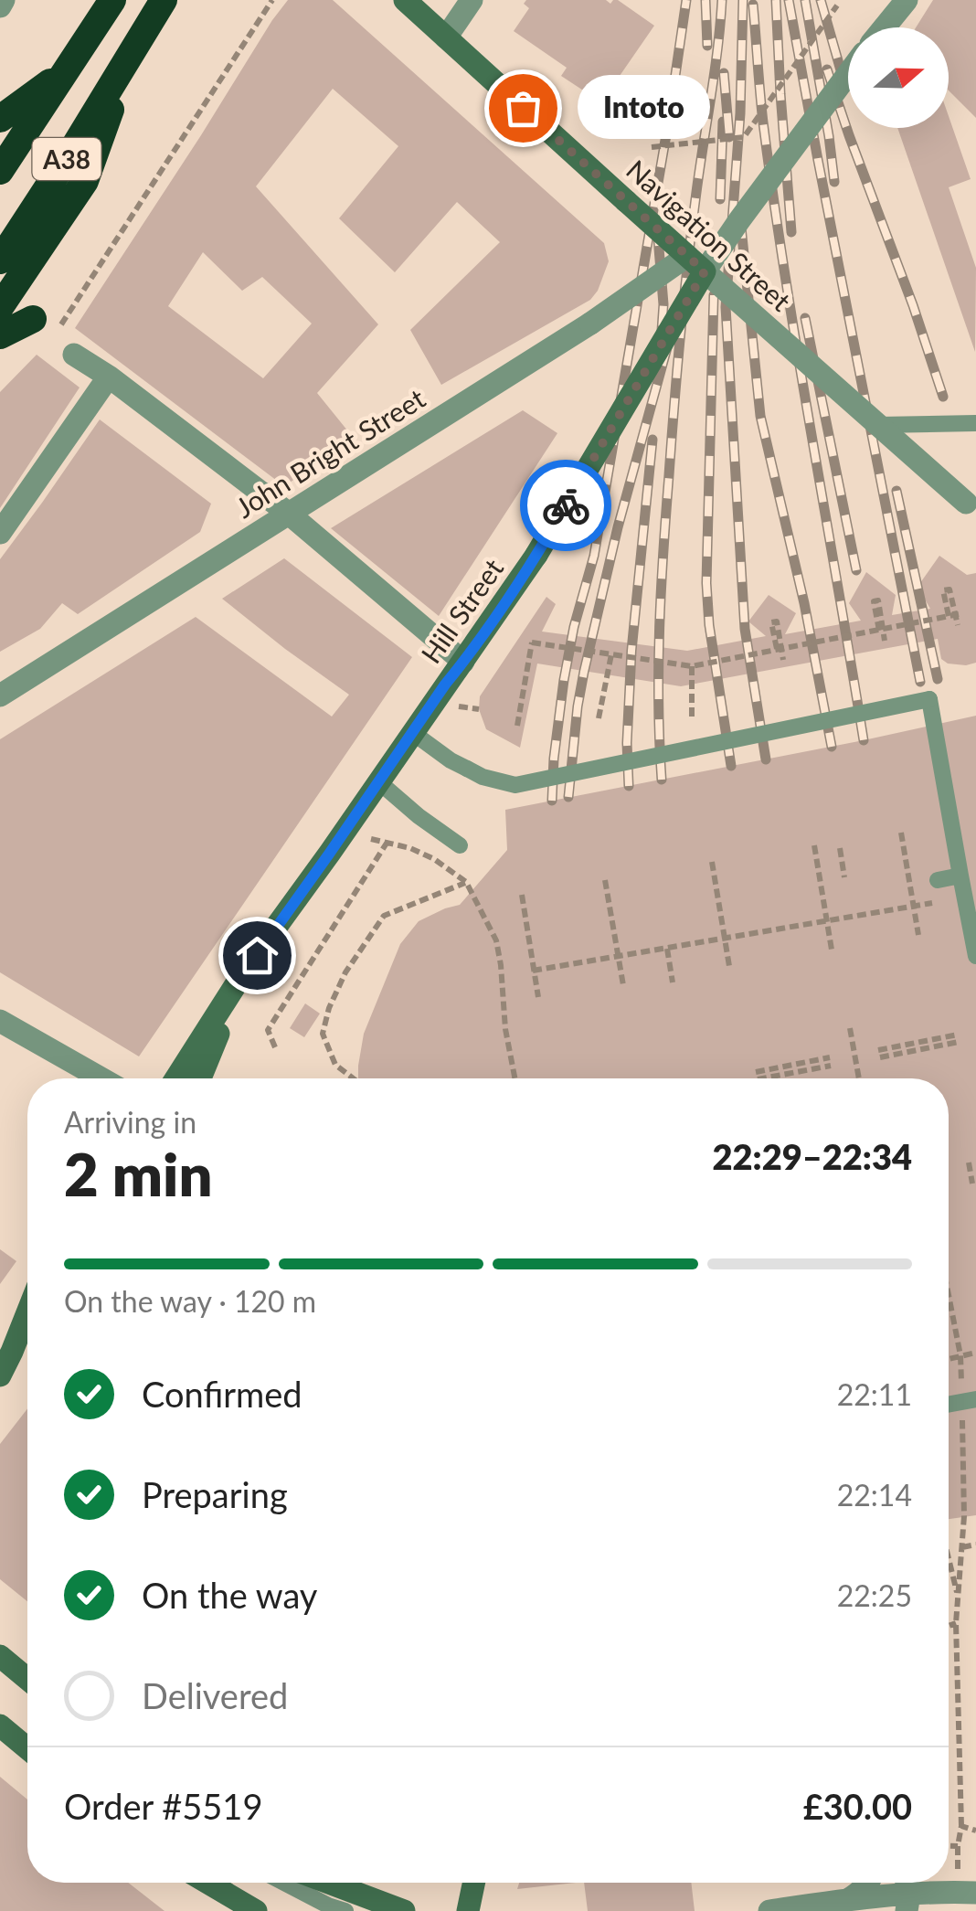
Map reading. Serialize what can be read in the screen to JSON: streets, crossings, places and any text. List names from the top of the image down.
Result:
{
  "streets": {
    "highway": ["A38"],
    "street": ["Navigation Street", "John Bright Street", "Hill Street"]
  },
  "crossings": [
    ["Navigation Street", "John Bright Street"],
    ["Navigation Street", "Hill Street"],
    ["John Bright Street", "Hill Street"]
  ],
  "places": ["Intoto"],
  "north": "right",
  "page": {
    "bubble": "Intoto",
    "heading": ["2 min", "Arriving in", "22:29–22:34"],
    "panel": ["Order #5519", "£30.00"],
    "bar": "On the way · 120 m",
    "list": [
      ["Confirmed", "22:11"],
      ["Preparing", "22:14"],
      ["On the way", "22:25"],
      "Delivered"
    ]
  }
}
